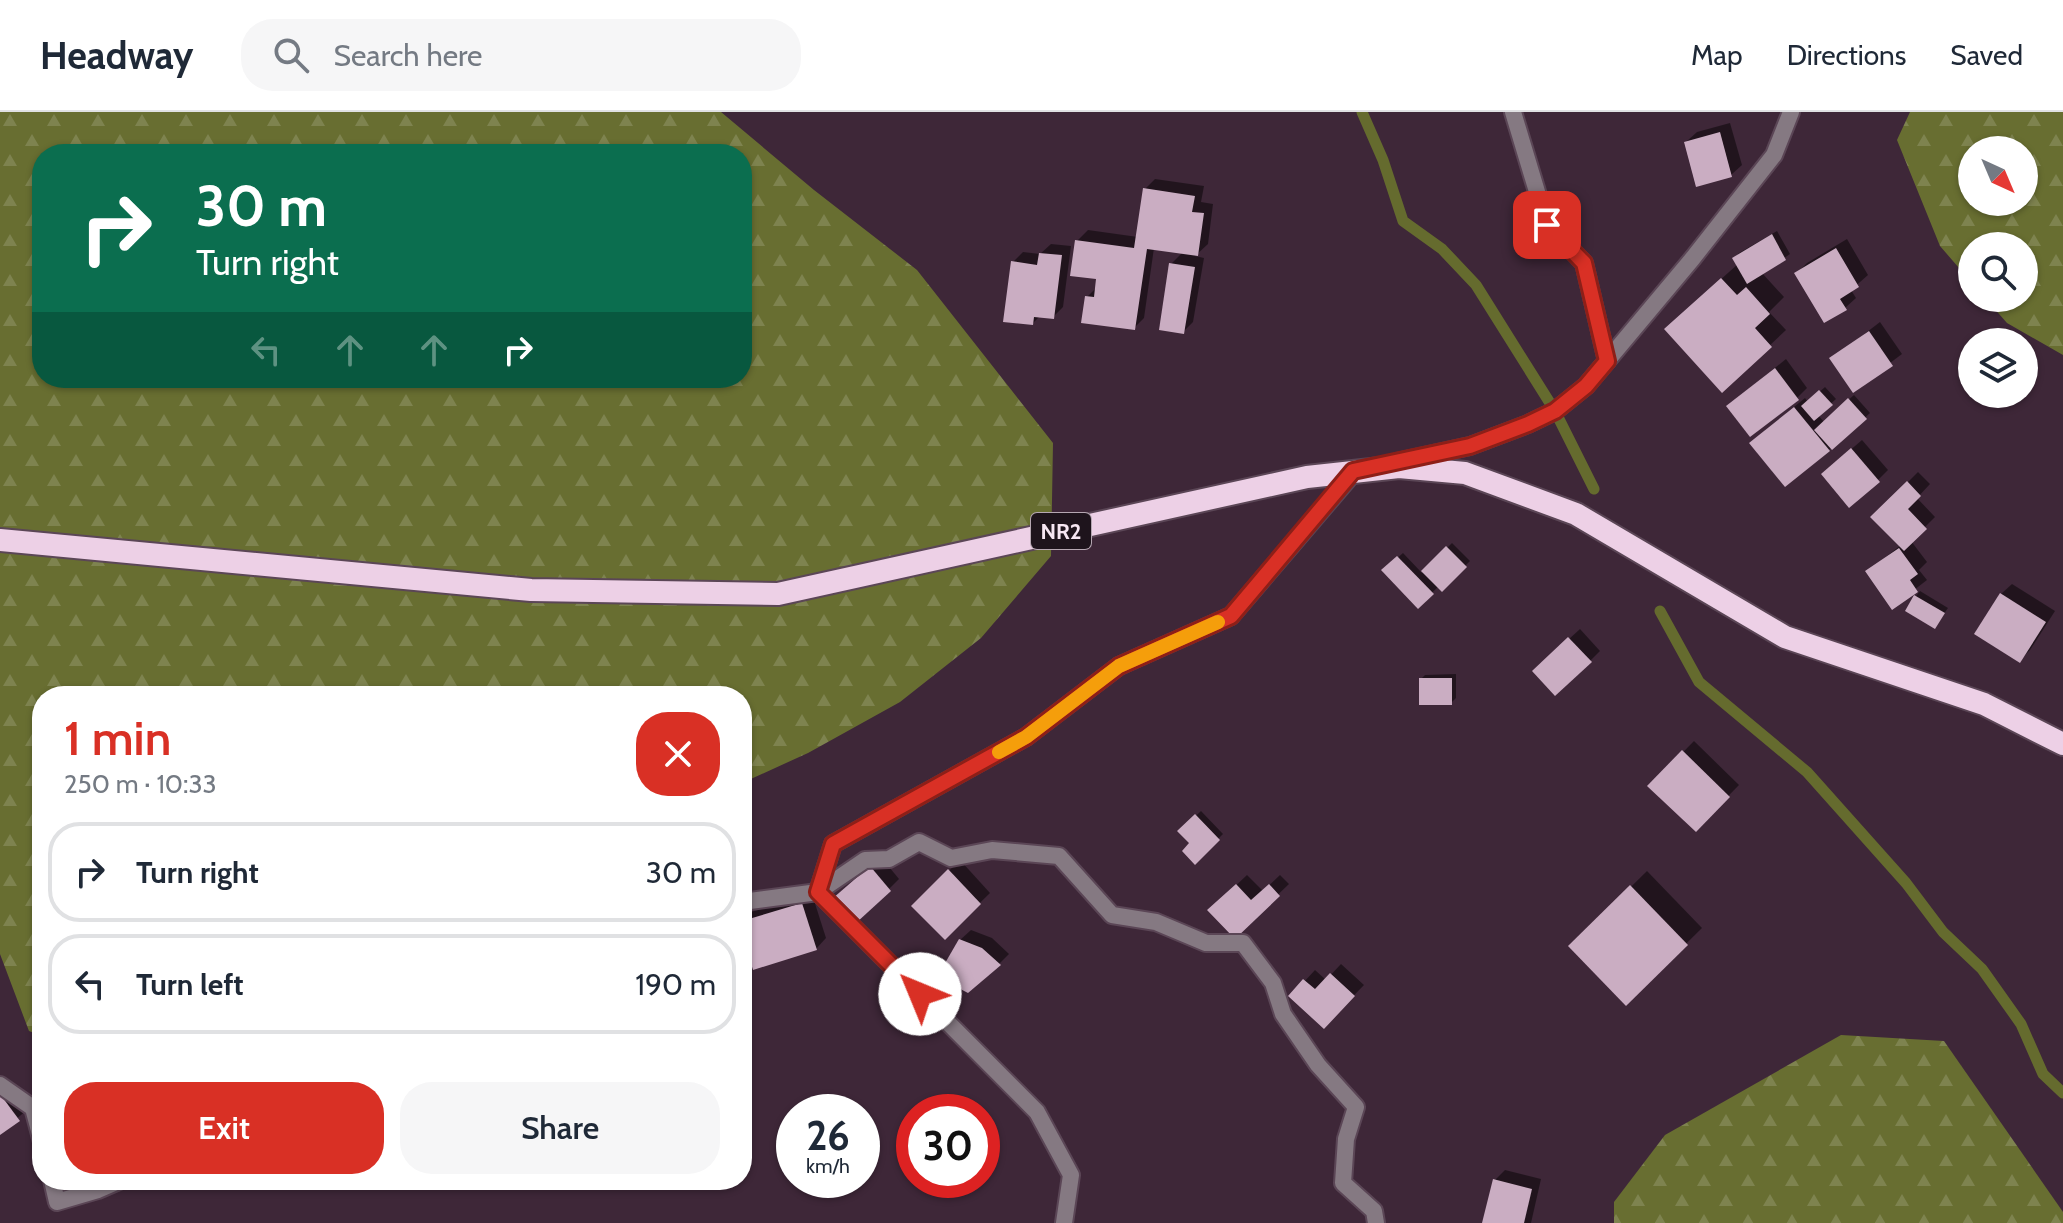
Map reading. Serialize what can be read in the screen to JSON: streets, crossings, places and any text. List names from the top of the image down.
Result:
{
  "streets": {
    "highway": ["NR2"]
  },
  "north": "bottom right",
  "page": {
    "header": "Headway",
    "search": "Search here",
    "nav": ["Map", "Directions", "Saved"],
    "turn": ["30 m", "Turn right"],
    "heading": ["1 min", "250 m · 10:33"],
    "list": [
      {
        "name": "Turn right",
        "value": "30 m"
      },
      {
        "name": "Turn left",
        "value": "190 m"
      }
    ],
    "buttons": ["Exit", "Share"],
    "speed": "26 km/h",
    "limit": "30"
  }
}
